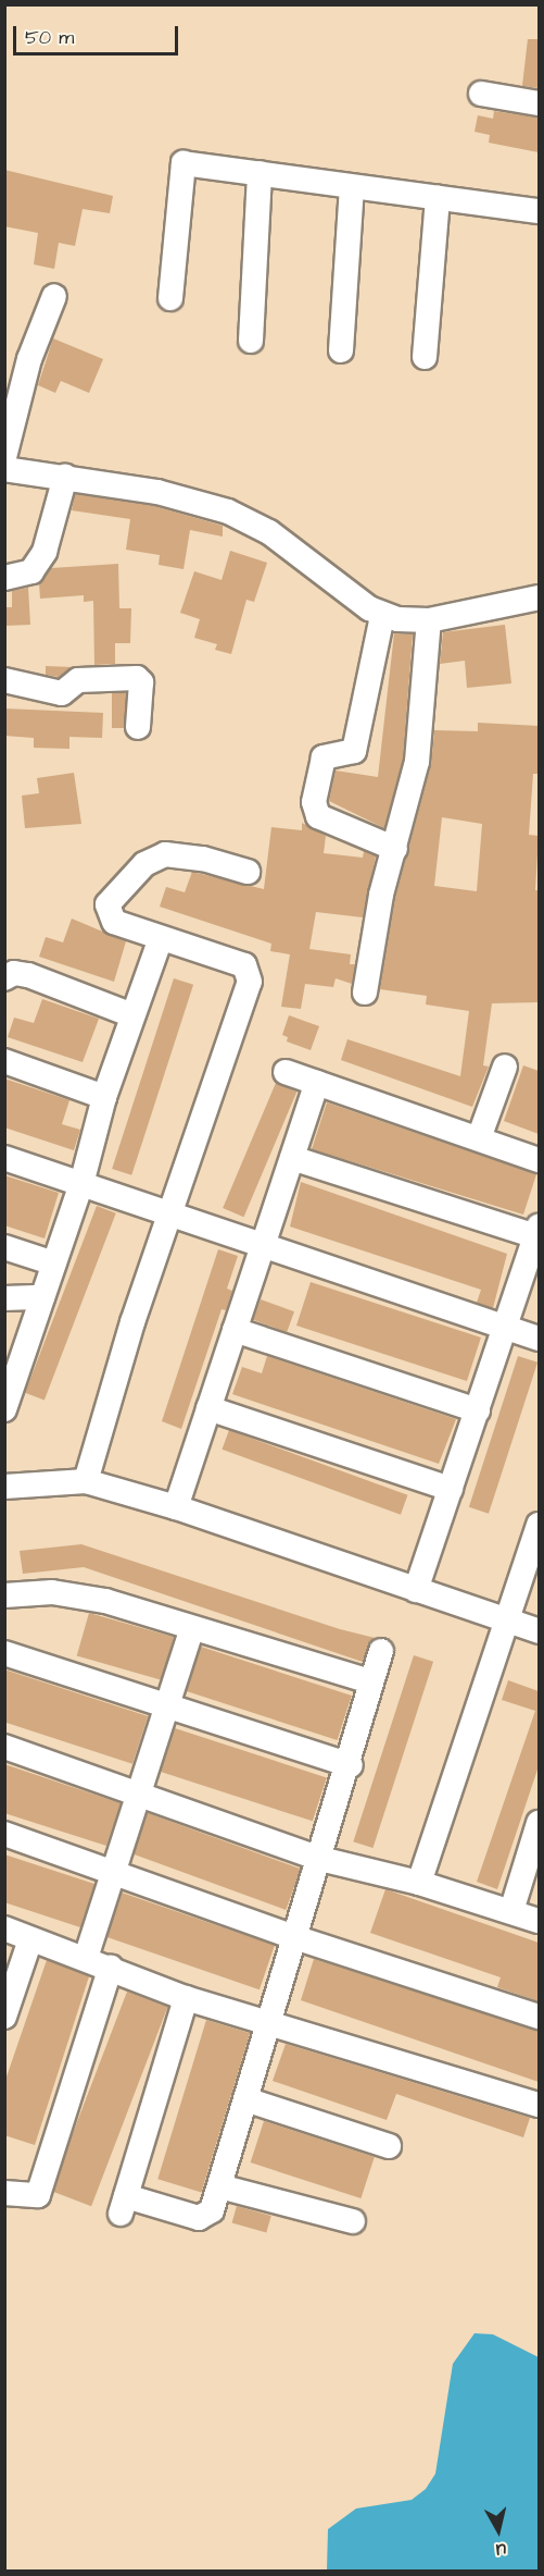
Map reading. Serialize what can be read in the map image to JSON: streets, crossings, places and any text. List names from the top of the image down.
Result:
{
  "scale_bar": "50 m",
  "north": "bottom"
}
